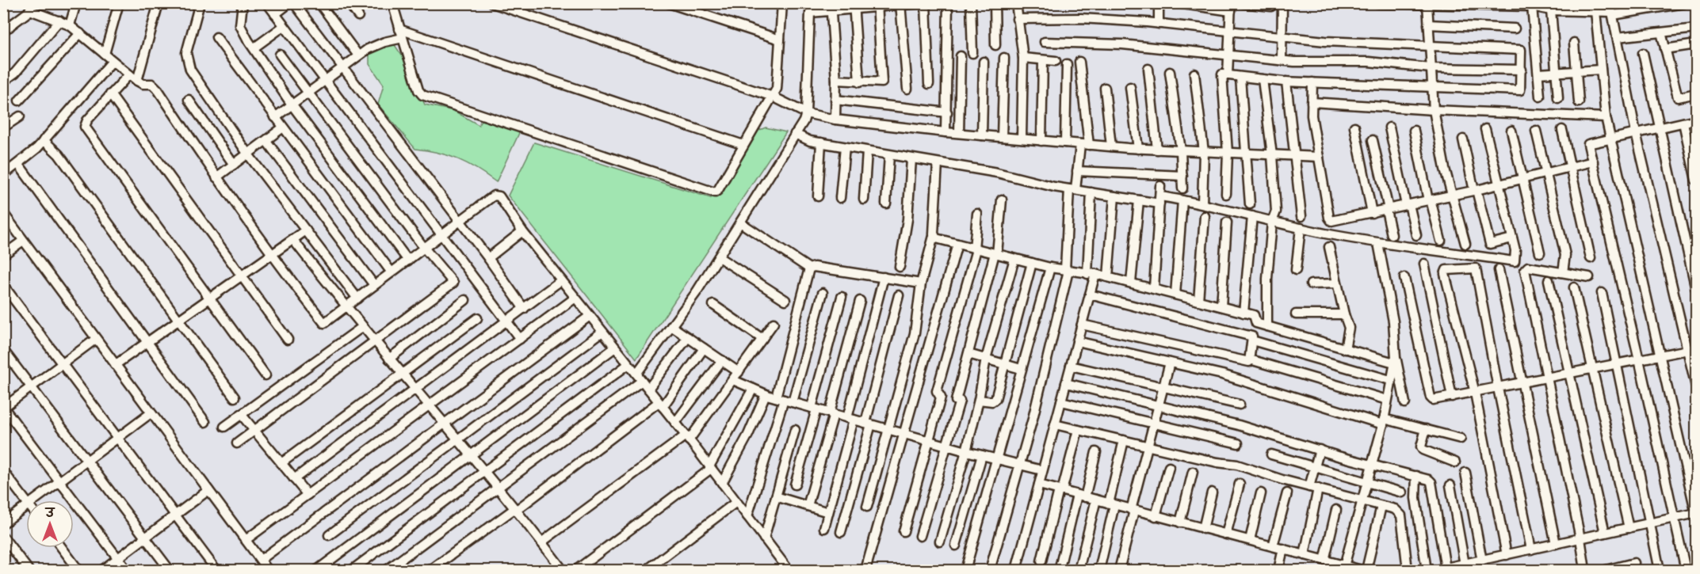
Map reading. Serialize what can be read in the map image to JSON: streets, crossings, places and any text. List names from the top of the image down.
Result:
{
  "north": "top"
}
